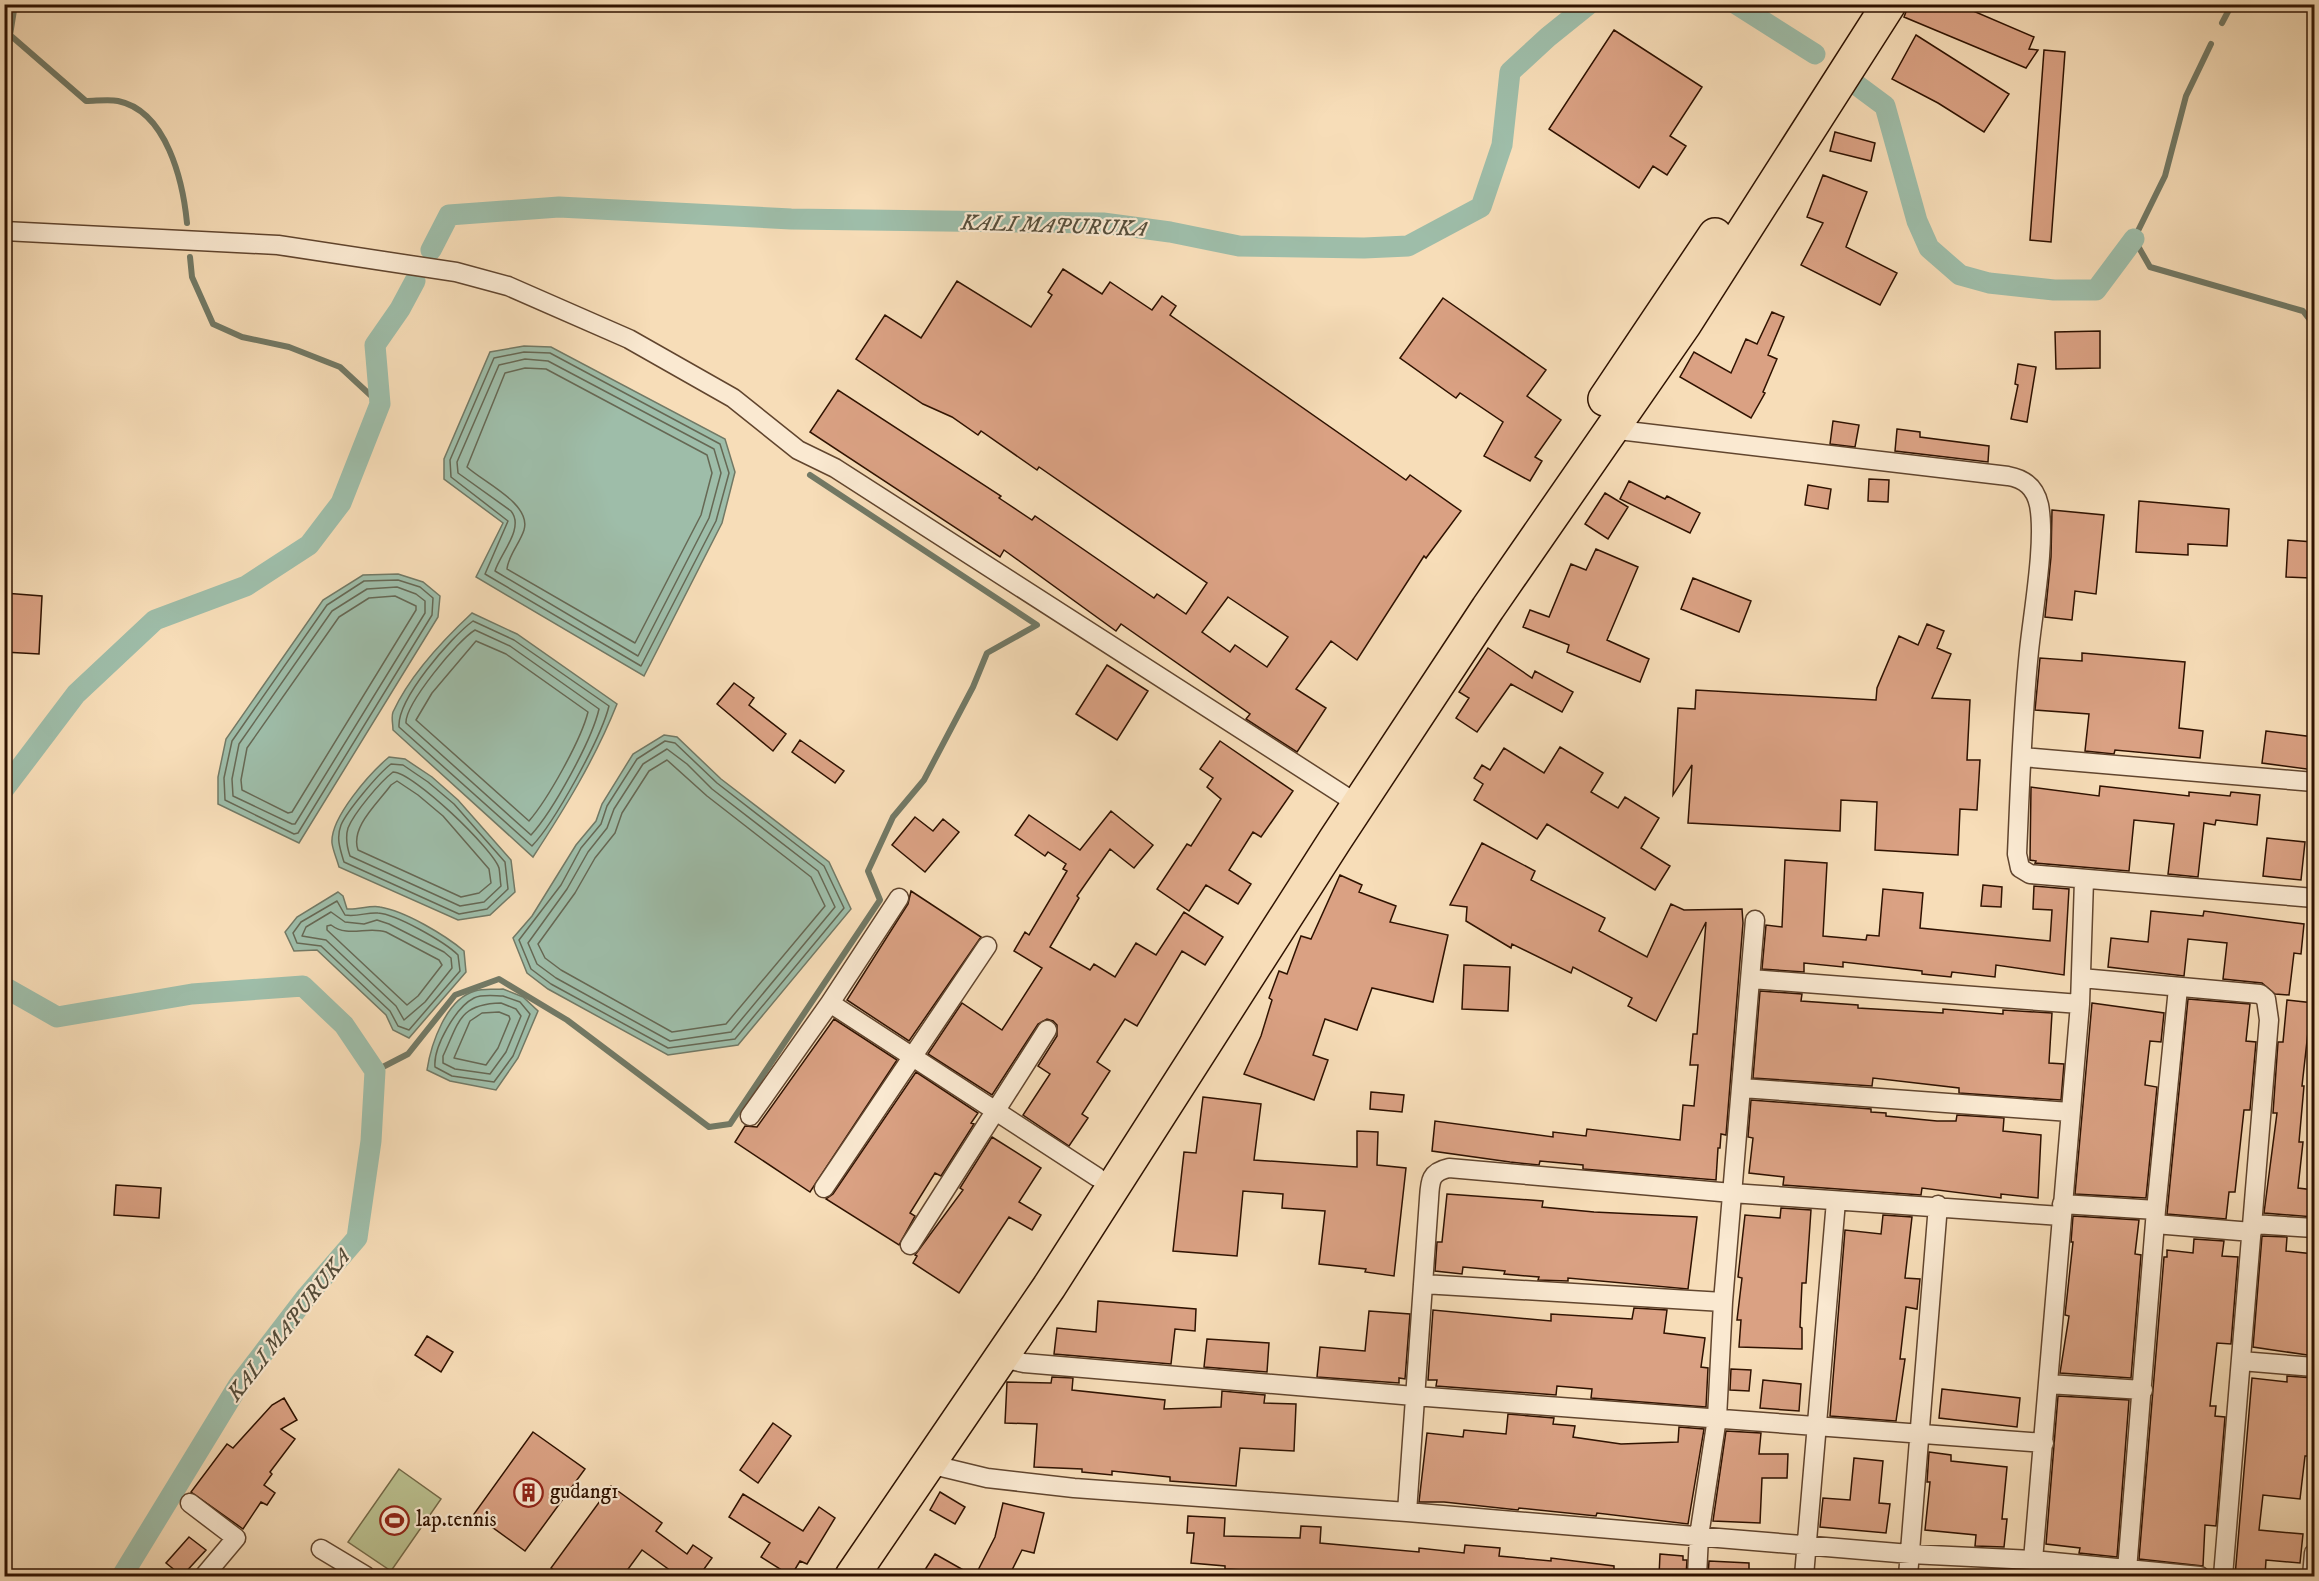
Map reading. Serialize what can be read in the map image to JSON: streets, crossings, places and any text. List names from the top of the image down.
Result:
{
  "water": ["KALI MAPURUKA"],
  "places": {
    "building": ["gudang1"],
    "sports": ["lap.tennis"]
  }
}
